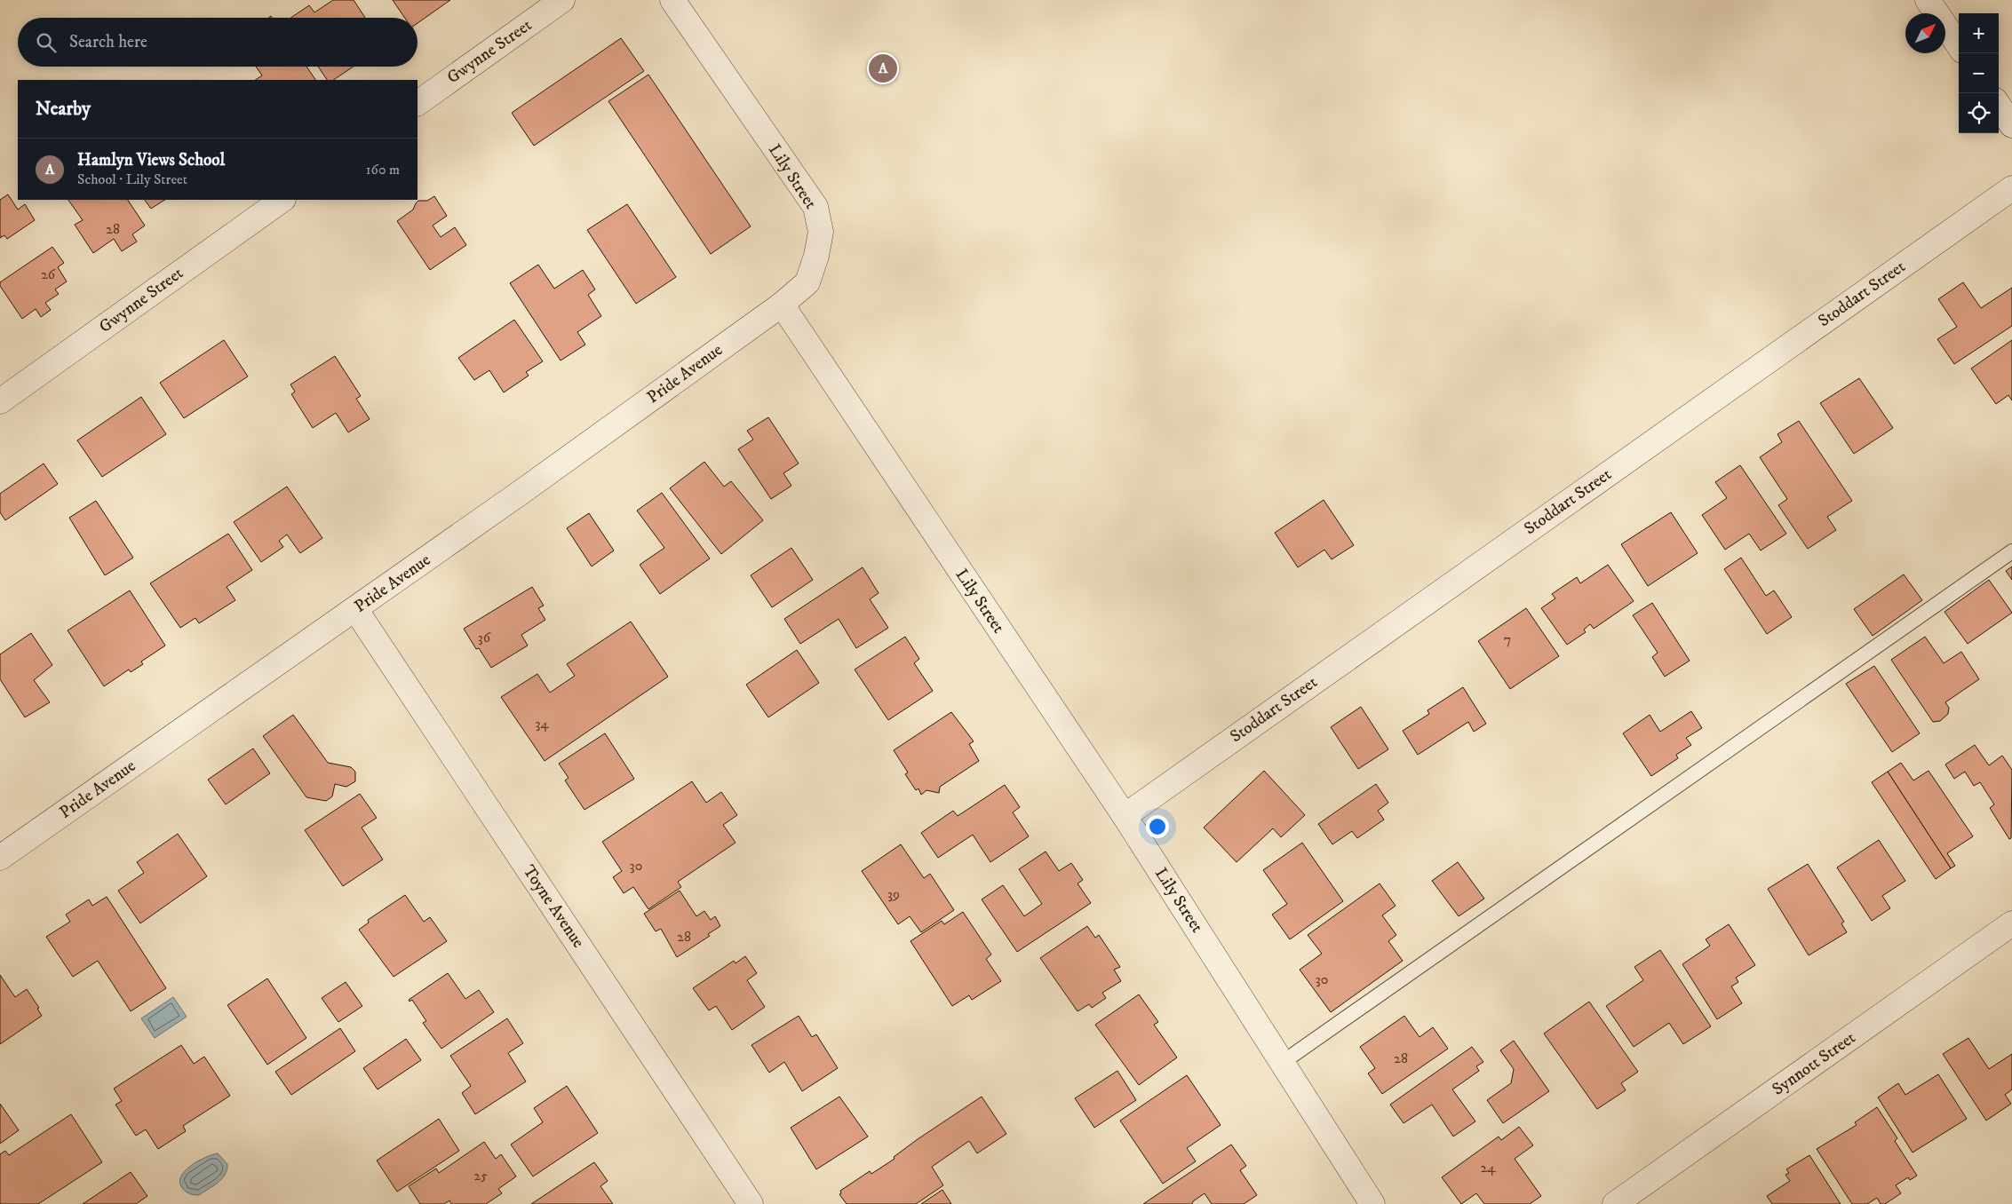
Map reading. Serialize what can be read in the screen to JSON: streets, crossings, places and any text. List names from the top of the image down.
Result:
{
  "streets": {
    "street": [
      "Gwynne Street",
      "Lily Street",
      "Stoddart Street",
      "Pride Avenue",
      "Toyne Avenue",
      "Synnott Street"
    ]
  },
  "crossings": [
    ["Lily Street", "Stoddart Street"],
    ["Lily Street", "Pride Avenue"],
    ["Pride Avenue", "Toyne Avenue"]
  ],
  "house_numbers": [
    "28",
    "26",
    "36",
    "7",
    "34",
    "30",
    "39",
    "28",
    "30",
    "28",
    "24",
    "25"
  ],
  "north": "top right",
  "page": {
    "map_buttons": ["+", "−"],
    "search": "Search here",
    "pins": "A",
    "heading": "Nearby",
    "list": [
      {
        "mark": "A",
        "name": "Hamlyn Views School",
        "note": "School · Lily Street",
        "value": "160 m"
      }
    ]
  }
}
